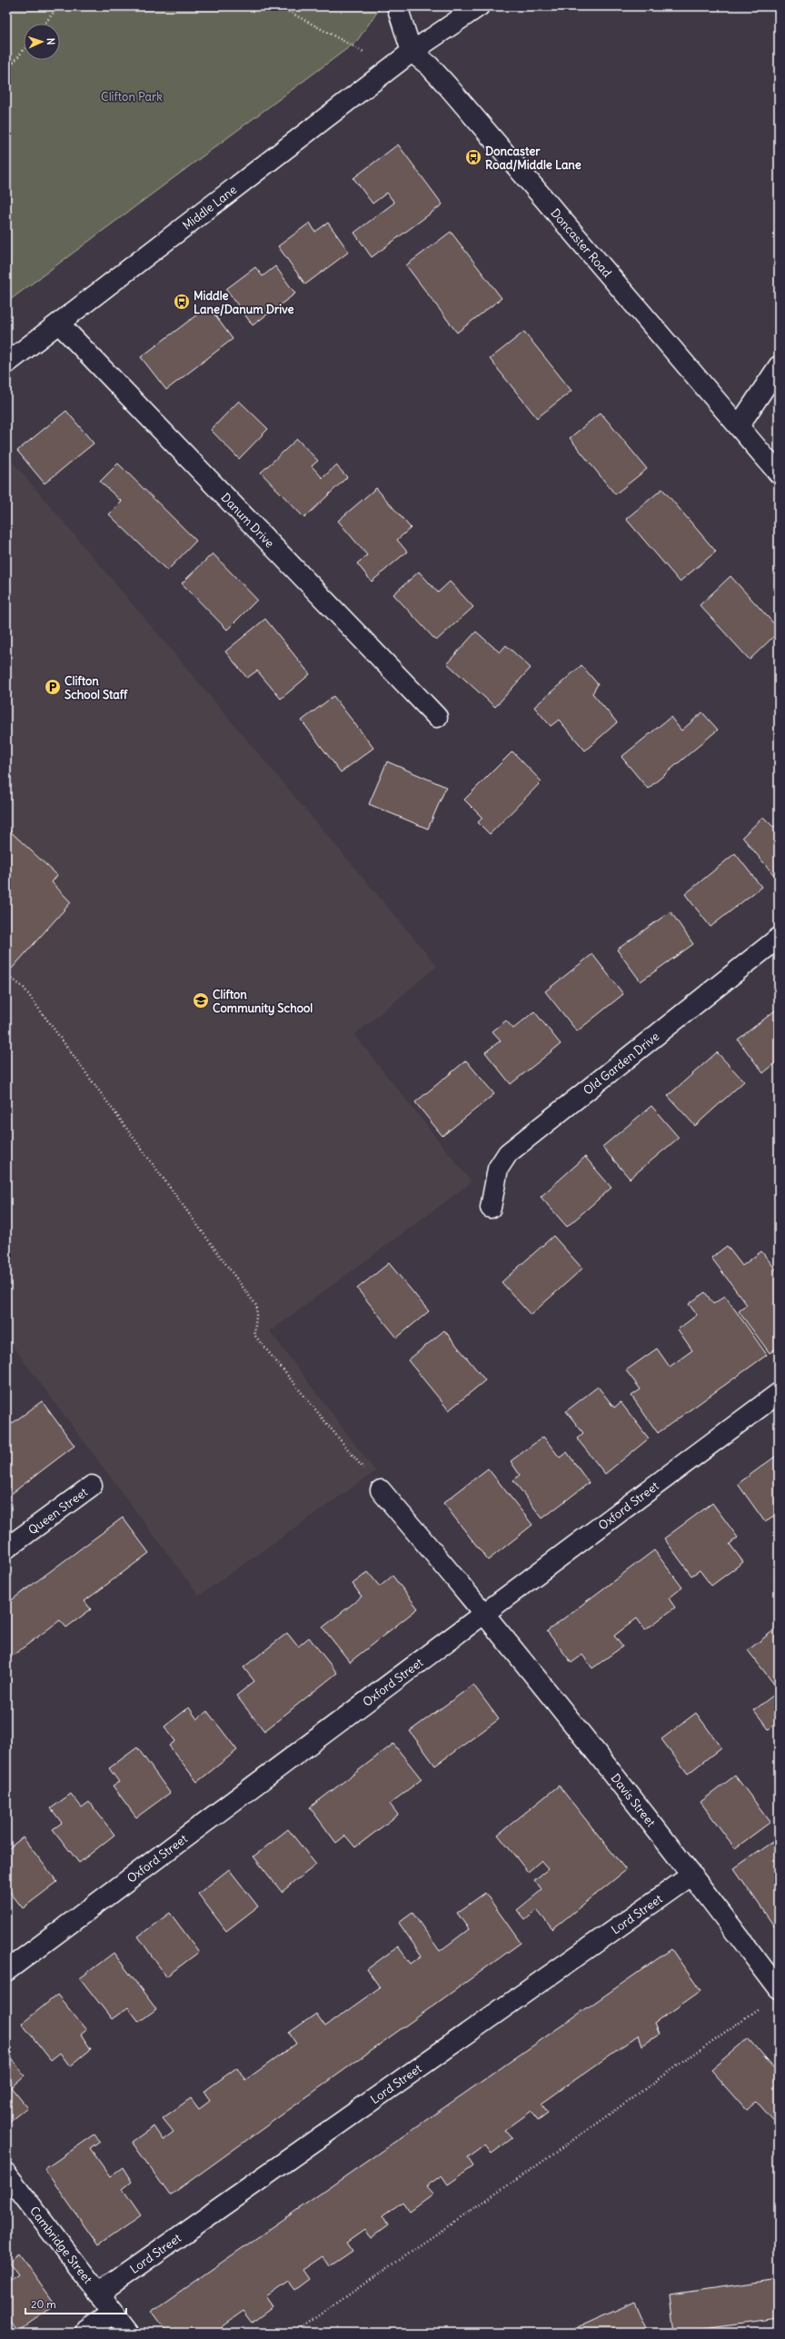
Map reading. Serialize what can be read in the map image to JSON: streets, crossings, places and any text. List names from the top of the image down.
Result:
{
  "streets": {
    "street": [
      "Middle Lane",
      "Doncaster Road",
      "Danum Drive",
      "Old Garden Drive",
      "Oxford Street",
      "Queen Street",
      "Davis Street",
      "Lord Street",
      "Cambridge Street"
    ]
  },
  "crossings": [
    ["Middle Lane", "Doncaster Road"],
    ["Middle Lane", "Danum Drive"],
    ["Oxford Street", "Davis Street"],
    ["Davis Street", "Lord Street"],
    ["Lord Street", "Cambridge Street"]
  ],
  "parks": ["Clifton Park"],
  "places": {
    "bus stop": ["Doncaster Road/Middle Lane", "Middle Lane/Danum Drive"],
    "parking": ["Clifton School Staff"],
    "school or university": ["Clifton Community School"]
  },
  "scale_bar": "20 m",
  "north": "right"
}
